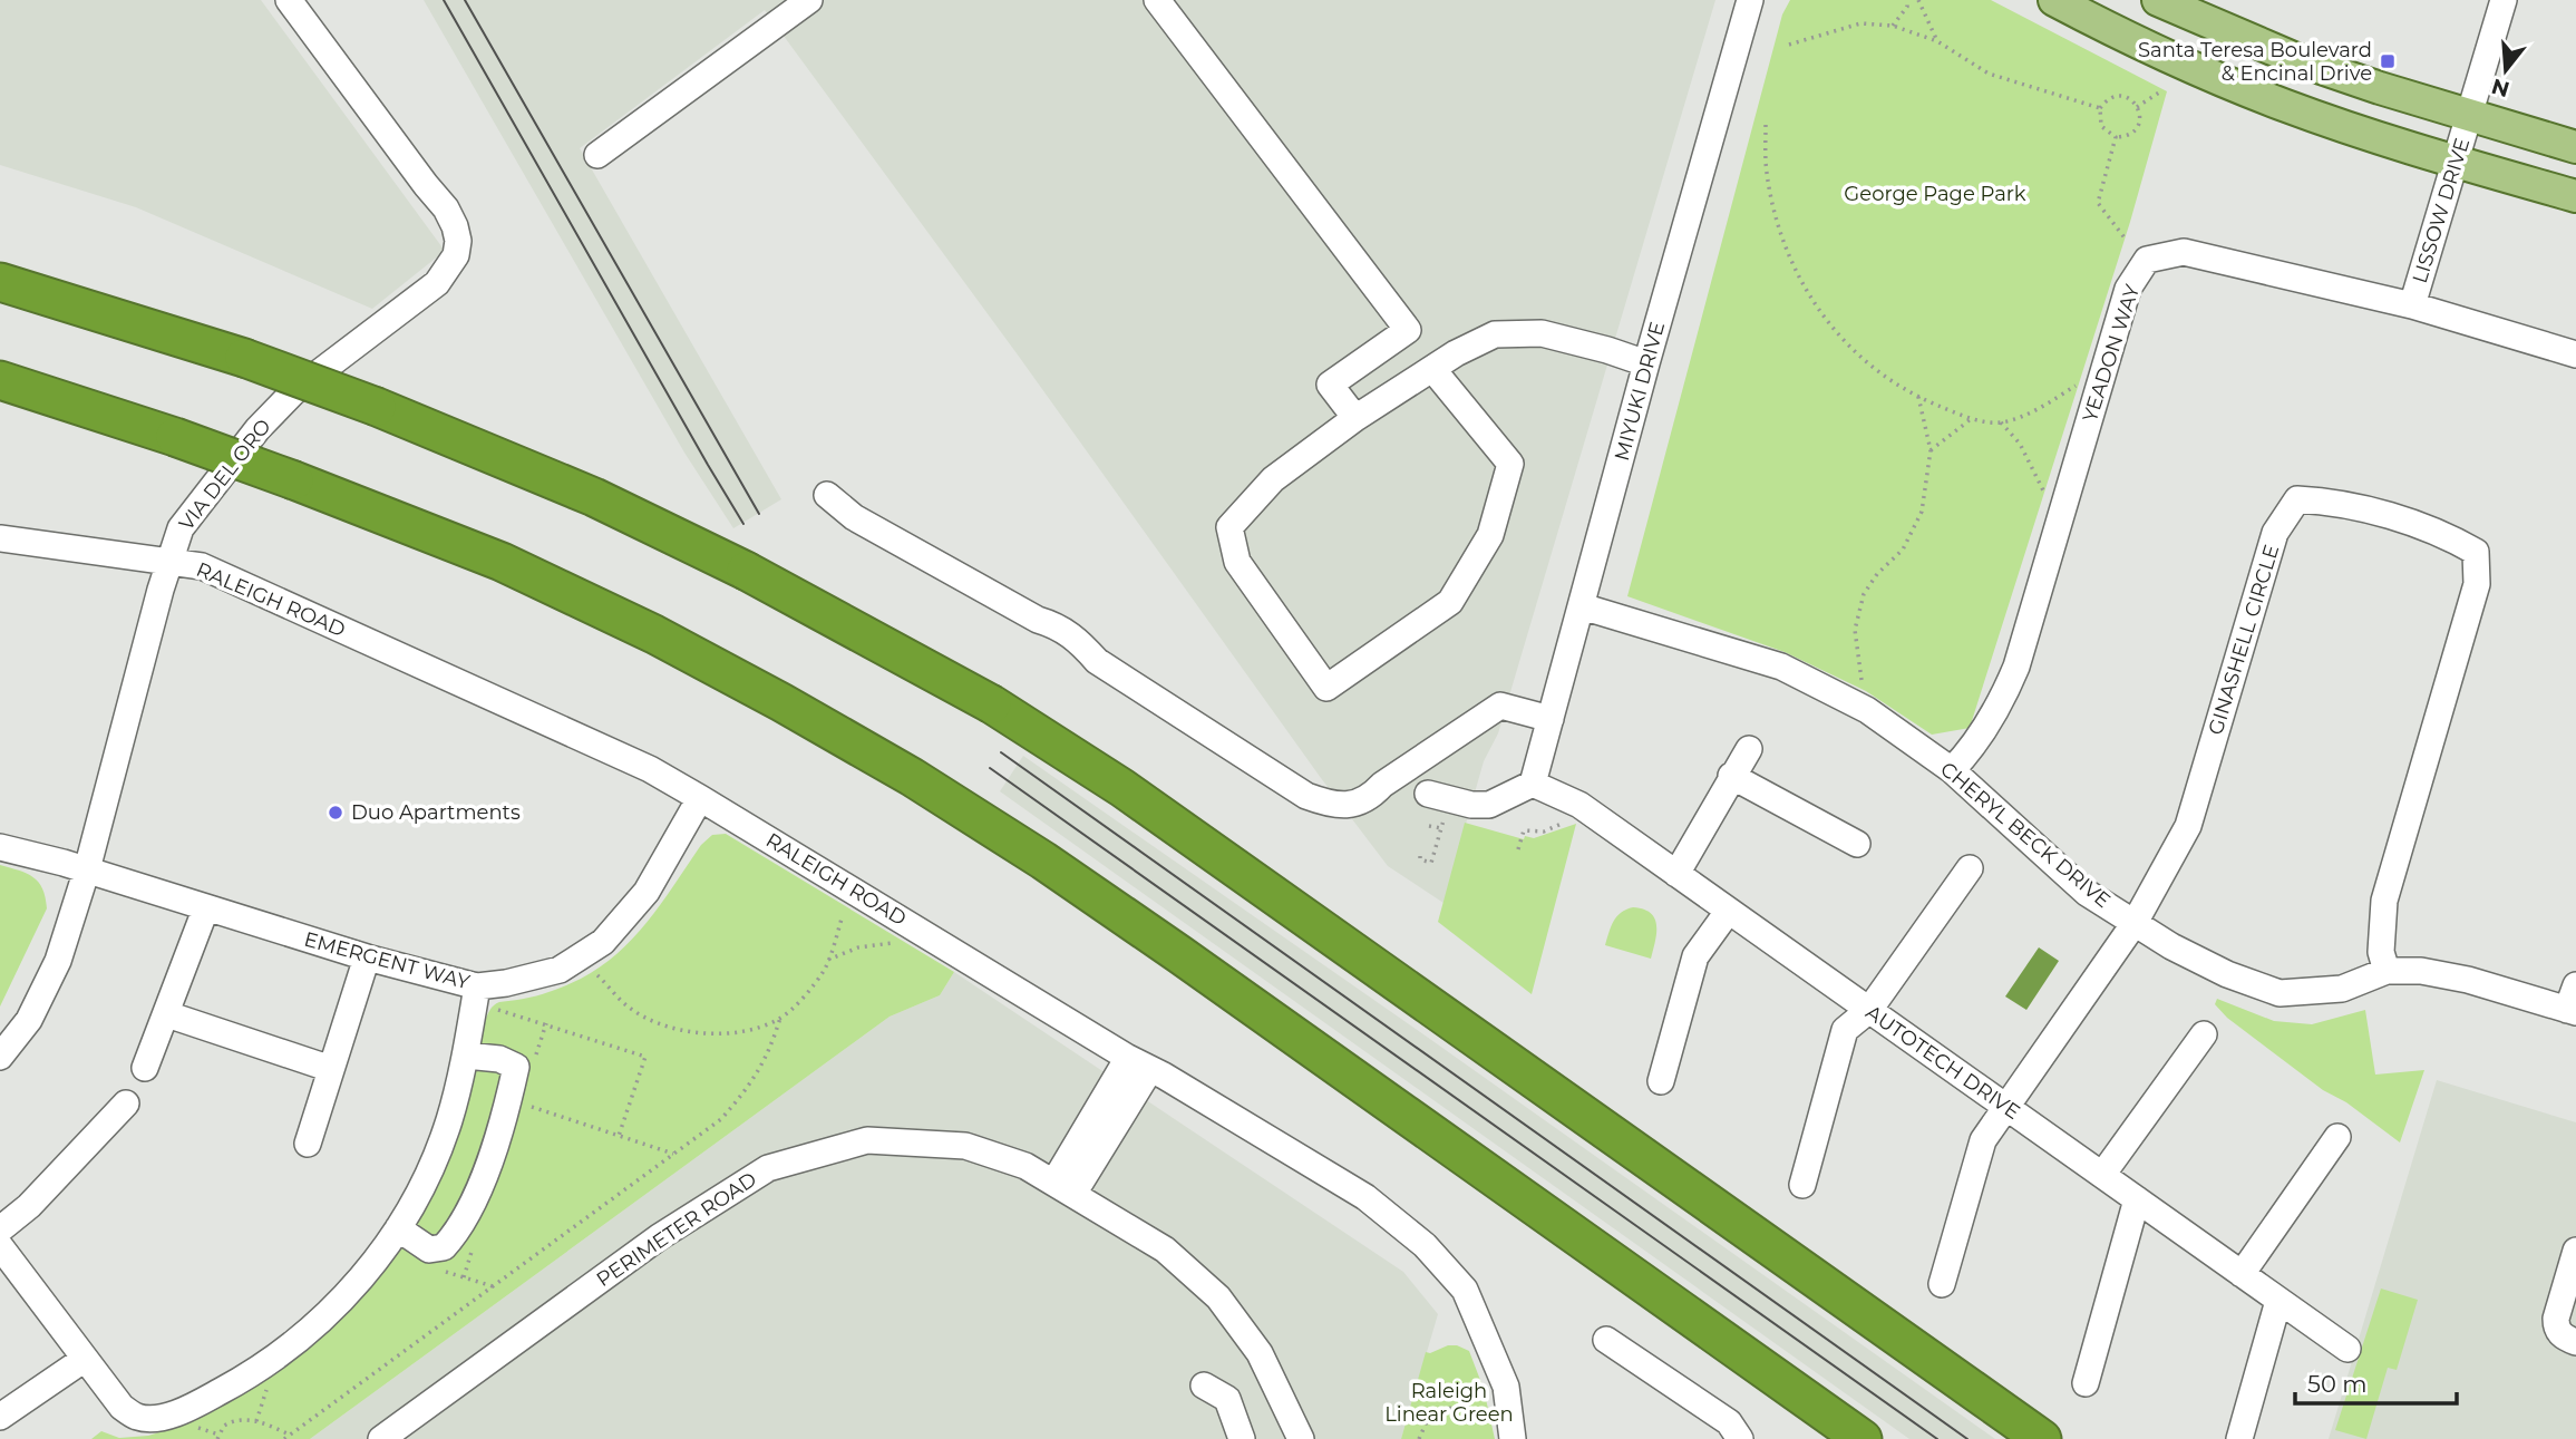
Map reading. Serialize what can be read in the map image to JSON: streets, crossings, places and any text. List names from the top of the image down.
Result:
{
  "streets": {
    "street": [
      "LISSOW DRIVE",
      "YEADON WAY",
      "MIYUKI DRIVE",
      "VIA DEL ORO",
      "RALEIGH ROAD",
      "GINASHELL CIRCLE",
      "CHERYL BECK DRIVE",
      "EMERGENT WAY",
      "AUTOTECH DRIVE",
      "PERIMETER ROAD"
    ]
  },
  "crossings": [
    ["LISSOW DRIVE", "YEADON WAY"],
    ["YEADON WAY", "CHERYL BECK DRIVE"],
    ["MIYUKI DRIVE", "CHERYL BECK DRIVE"],
    ["MIYUKI DRIVE", "AUTOTECH DRIVE"],
    ["VIA DEL ORO", "RALEIGH ROAD"],
    ["VIA DEL ORO", "EMERGENT WAY"],
    ["RALEIGH ROAD", "EMERGENT WAY"],
    ["GINASHELL CIRCLE", "CHERYL BECK DRIVE"]
  ],
  "parks": ["George Page Park", "Raleigh Linear Green"],
  "places": {
    "transit": ["Santa Teresa Boulevard & Encinal Drive"],
    "other": ["Duo Apartments"]
  },
  "scale_bar": "50 m",
  "north": "bottom"
}
